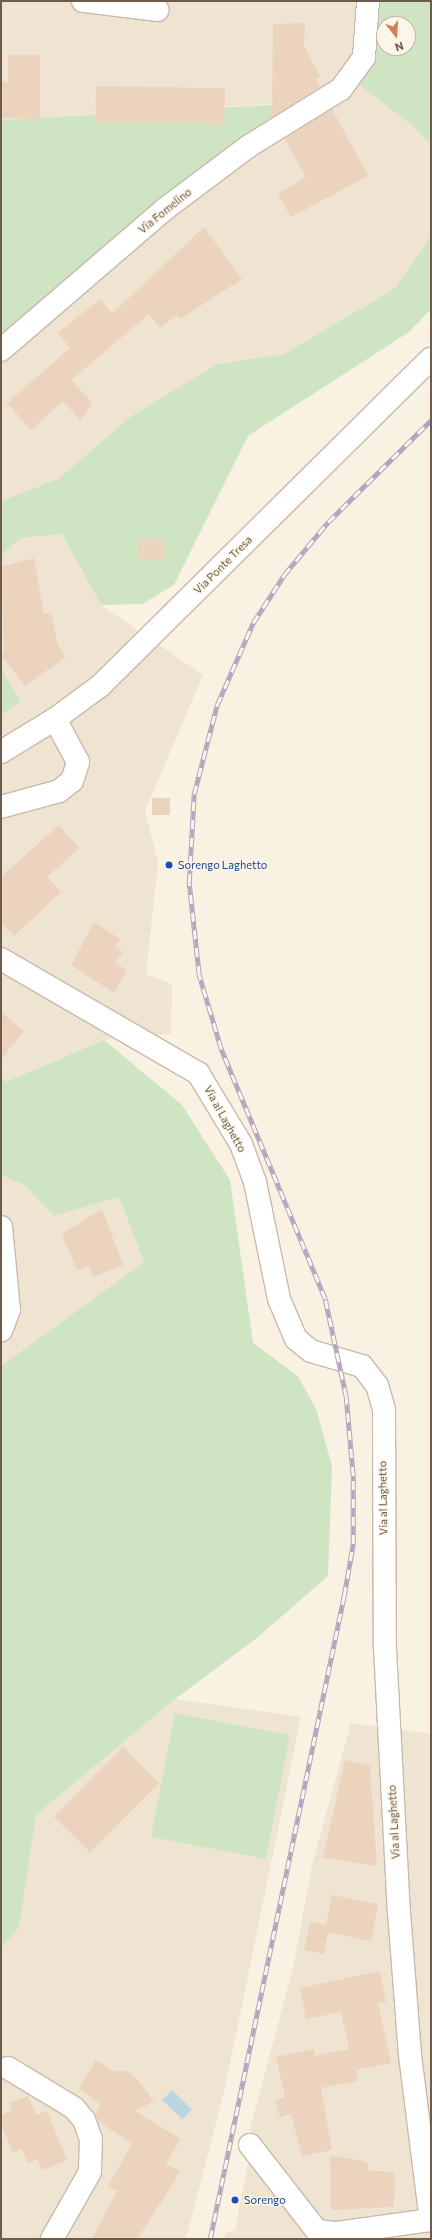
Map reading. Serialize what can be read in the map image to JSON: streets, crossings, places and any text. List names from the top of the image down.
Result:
{
  "streets": {
    "street": ["Via Fomelino", "Via Ponte Tresa", "Via al Laghetto"]
  },
  "places": ["Sorengo Laghetto", "Sorengo"],
  "north": "bottom"
}
